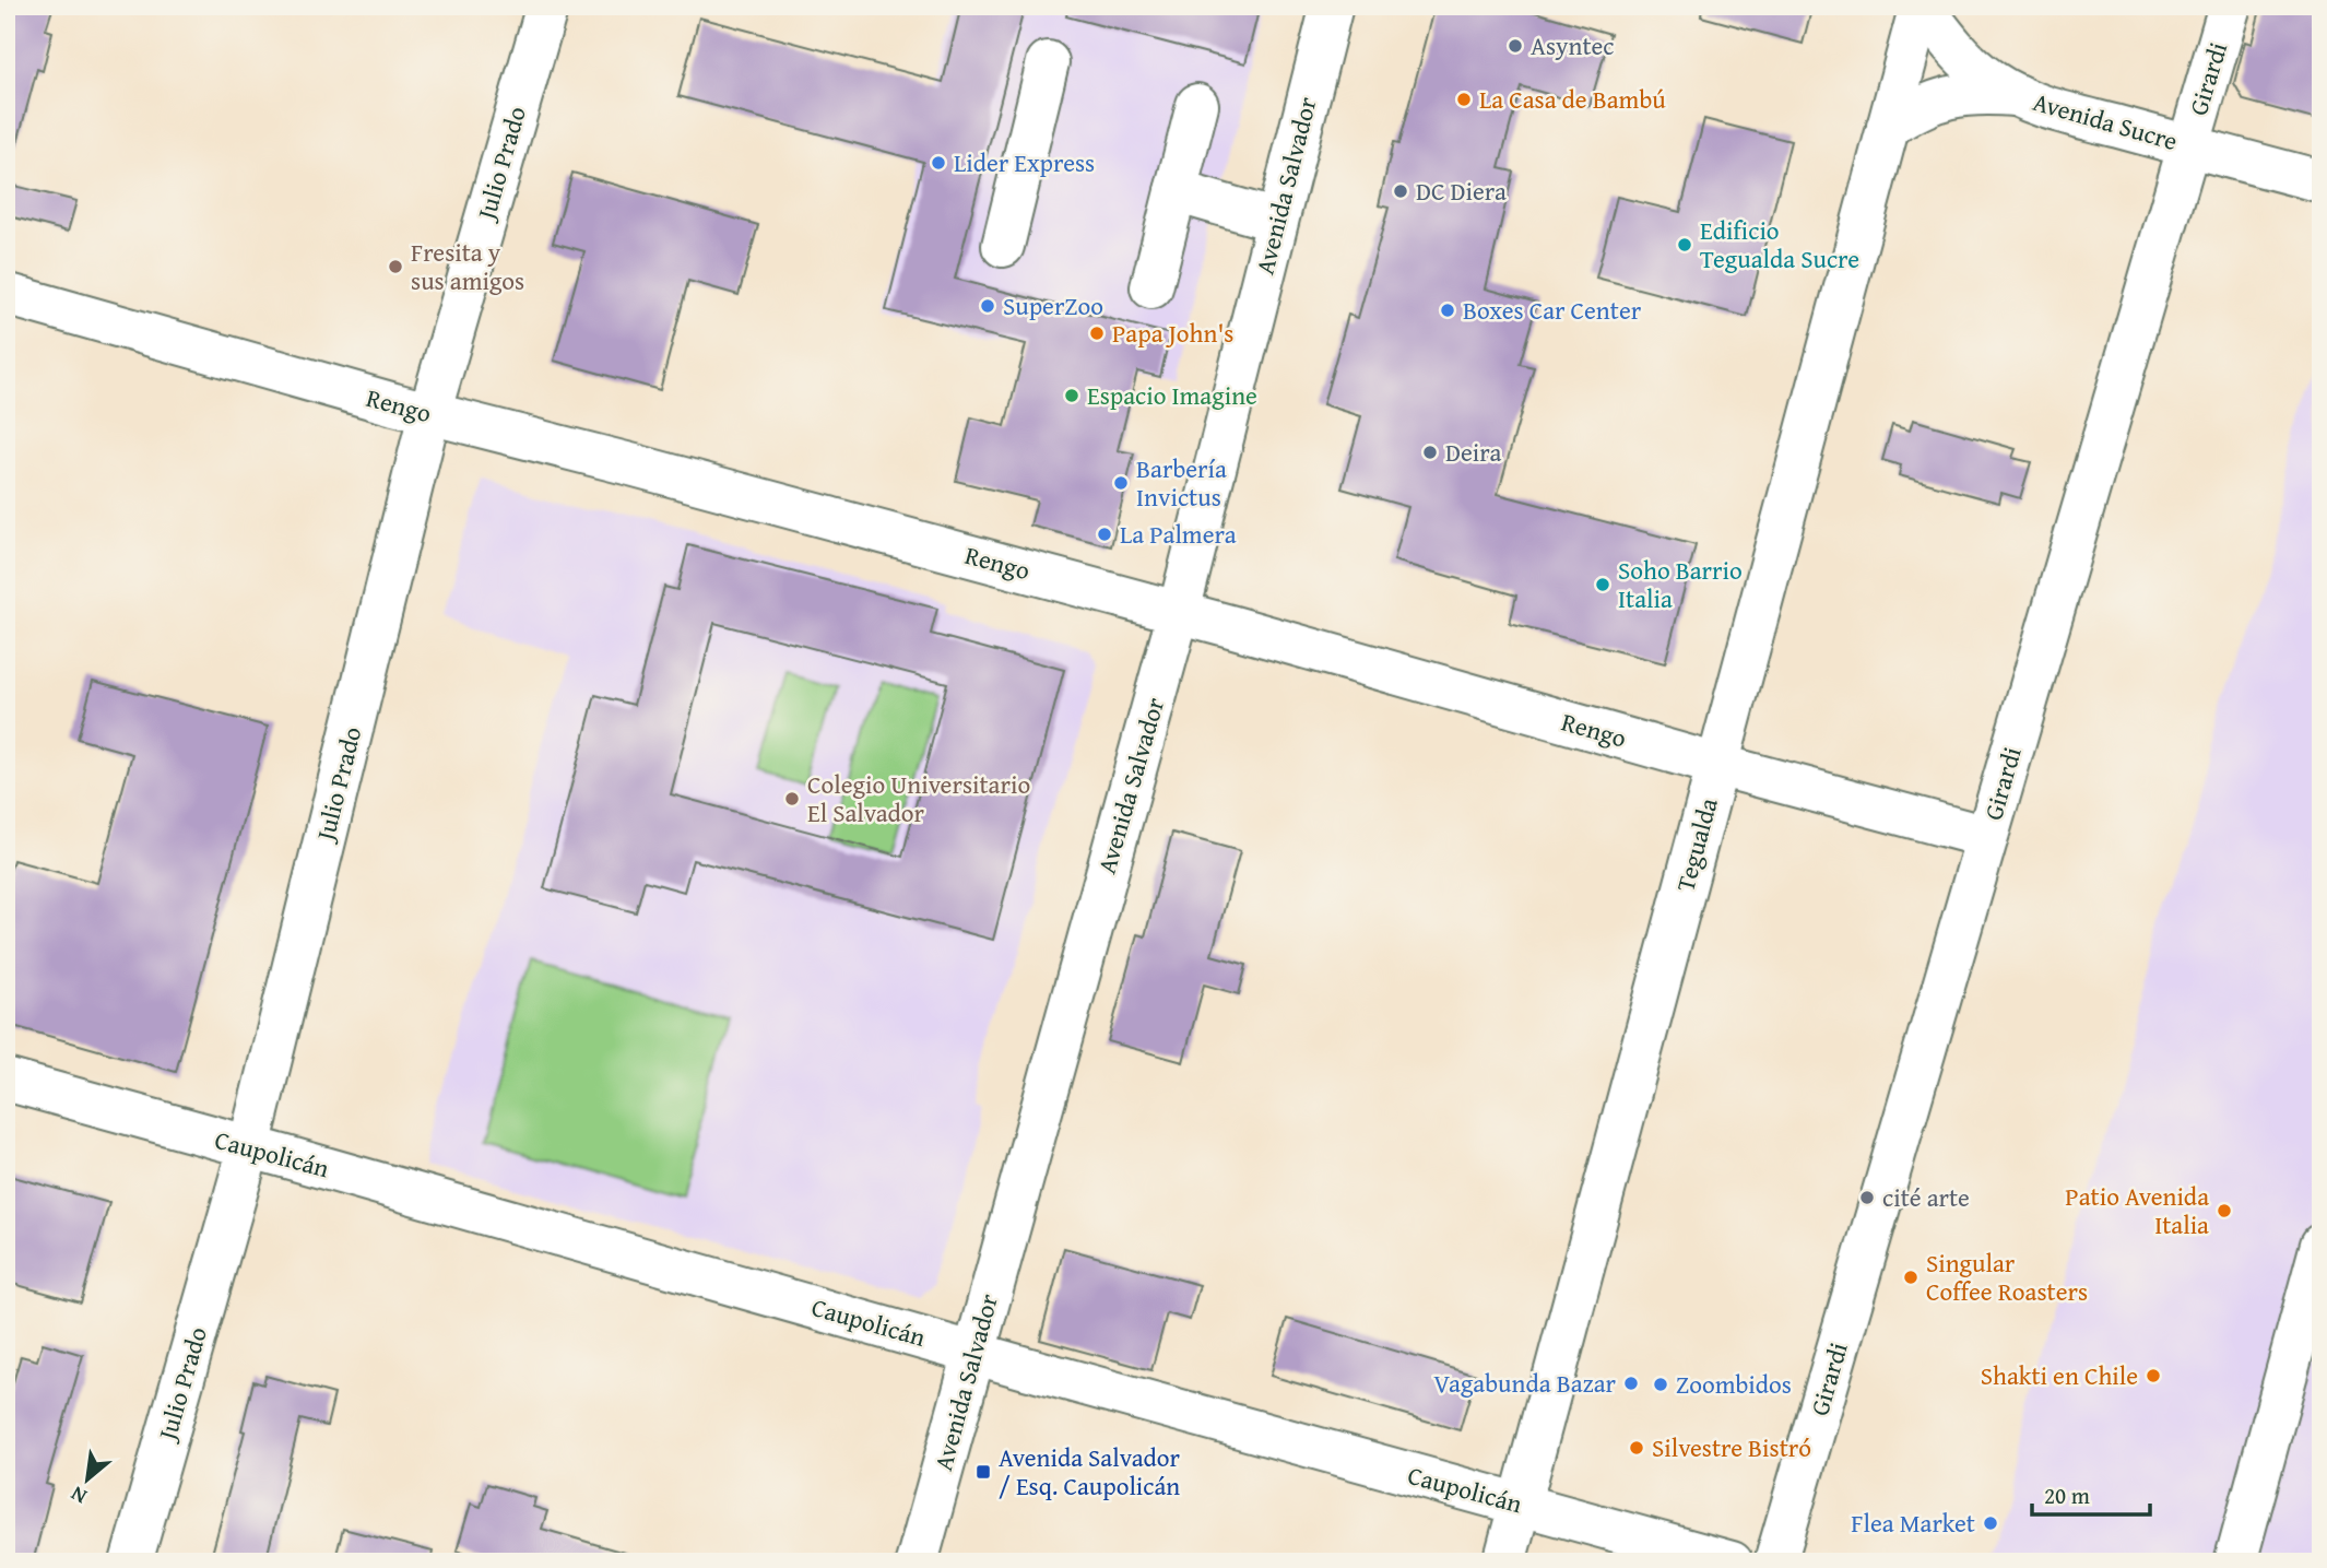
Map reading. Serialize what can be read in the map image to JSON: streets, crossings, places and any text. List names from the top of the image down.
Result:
{
  "streets": {
    "street": [
      "Girardi",
      "Avenida Sucre",
      "Julio Prado",
      "Avenida Salvador",
      "Rengo",
      "Tegualda",
      "Caupolicán"
    ]
  },
  "crossings": [
    ["Girardi", "Avenida Sucre"],
    ["Girardi", "Rengo"],
    ["Avenida Sucre", "Tegualda"],
    ["Julio Prado", "Rengo"],
    ["Julio Prado", "Caupolicán"],
    ["Avenida Salvador", "Rengo"],
    ["Avenida Salvador", "Caupolicán"],
    ["Rengo", "Tegualda"],
    ["Tegualda", "Caupolicán"]
  ],
  "places": {
    "other": [
      "Asyntec",
      "La Casa de Bambú",
      "Lider Express",
      "DC Diera",
      "Edificio Tegualda Sucre",
      "Fresita y sus amigos",
      "SuperZoo",
      "Boxes Car Center",
      "Papa John's",
      "Espacio Imagine",
      "Deira",
      "Barbería Invictus",
      "La Palmera",
      "Soho Barrio Italia",
      "Colegio Universitario El Salvador",
      "cité arte",
      "Patio Avenida Italia",
      "Singular Coffee Roasters",
      "Shakti en Chile",
      "Vagabunda Bazar",
      "Zoombidos",
      "Silvestre Bistró",
      "Flea Market"
    ],
    "transit": ["Avenida Salvador / Esq. Caupolicán"]
  },
  "scale_bar": "20 m",
  "north": "bottom left"
}
